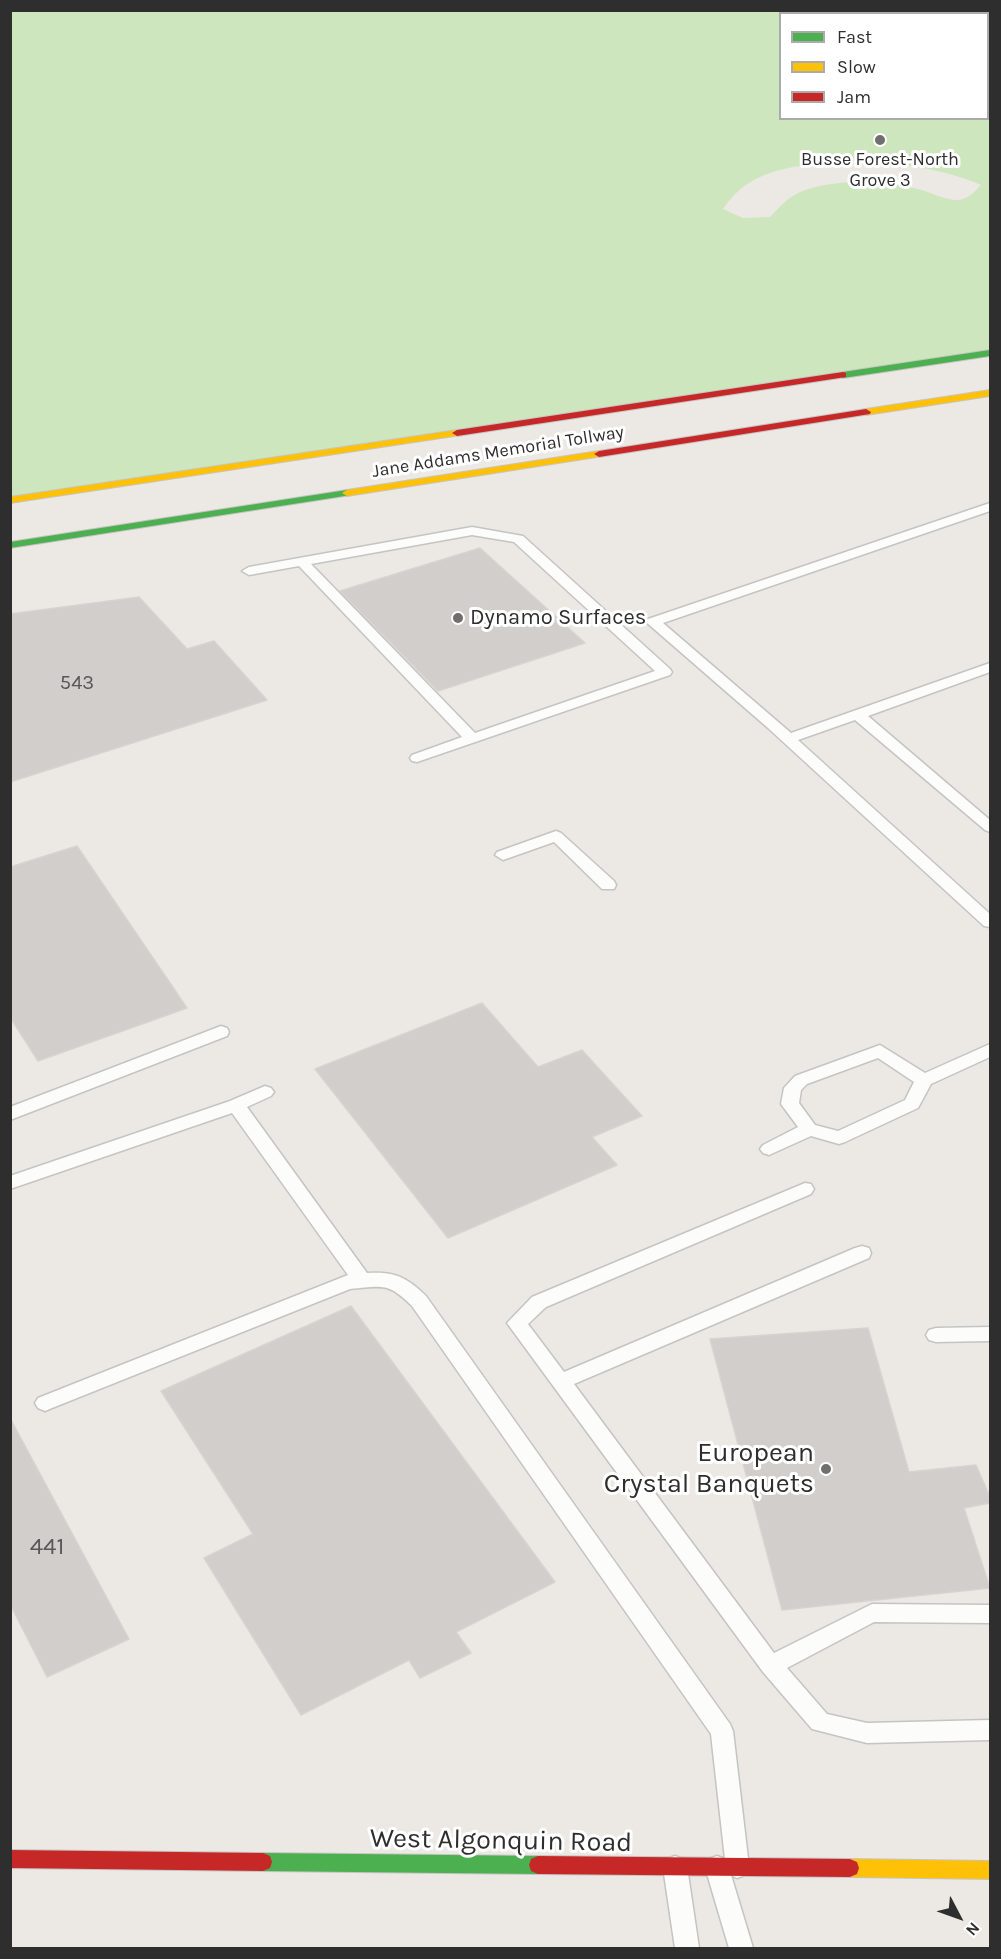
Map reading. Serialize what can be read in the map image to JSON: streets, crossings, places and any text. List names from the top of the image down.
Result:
{
  "streets": {
    "main road": ["Jane Addams Memorial Tollway", "West Algonquin Road"]
  },
  "places": ["Busse Forest-North Grove 3", "Dynamo Surfaces", "European Crystal Banquets"],
  "house_numbers": ["543", "441"],
  "legend": ["Fast", "Slow", "Jam"],
  "north": "bottom right"
}
